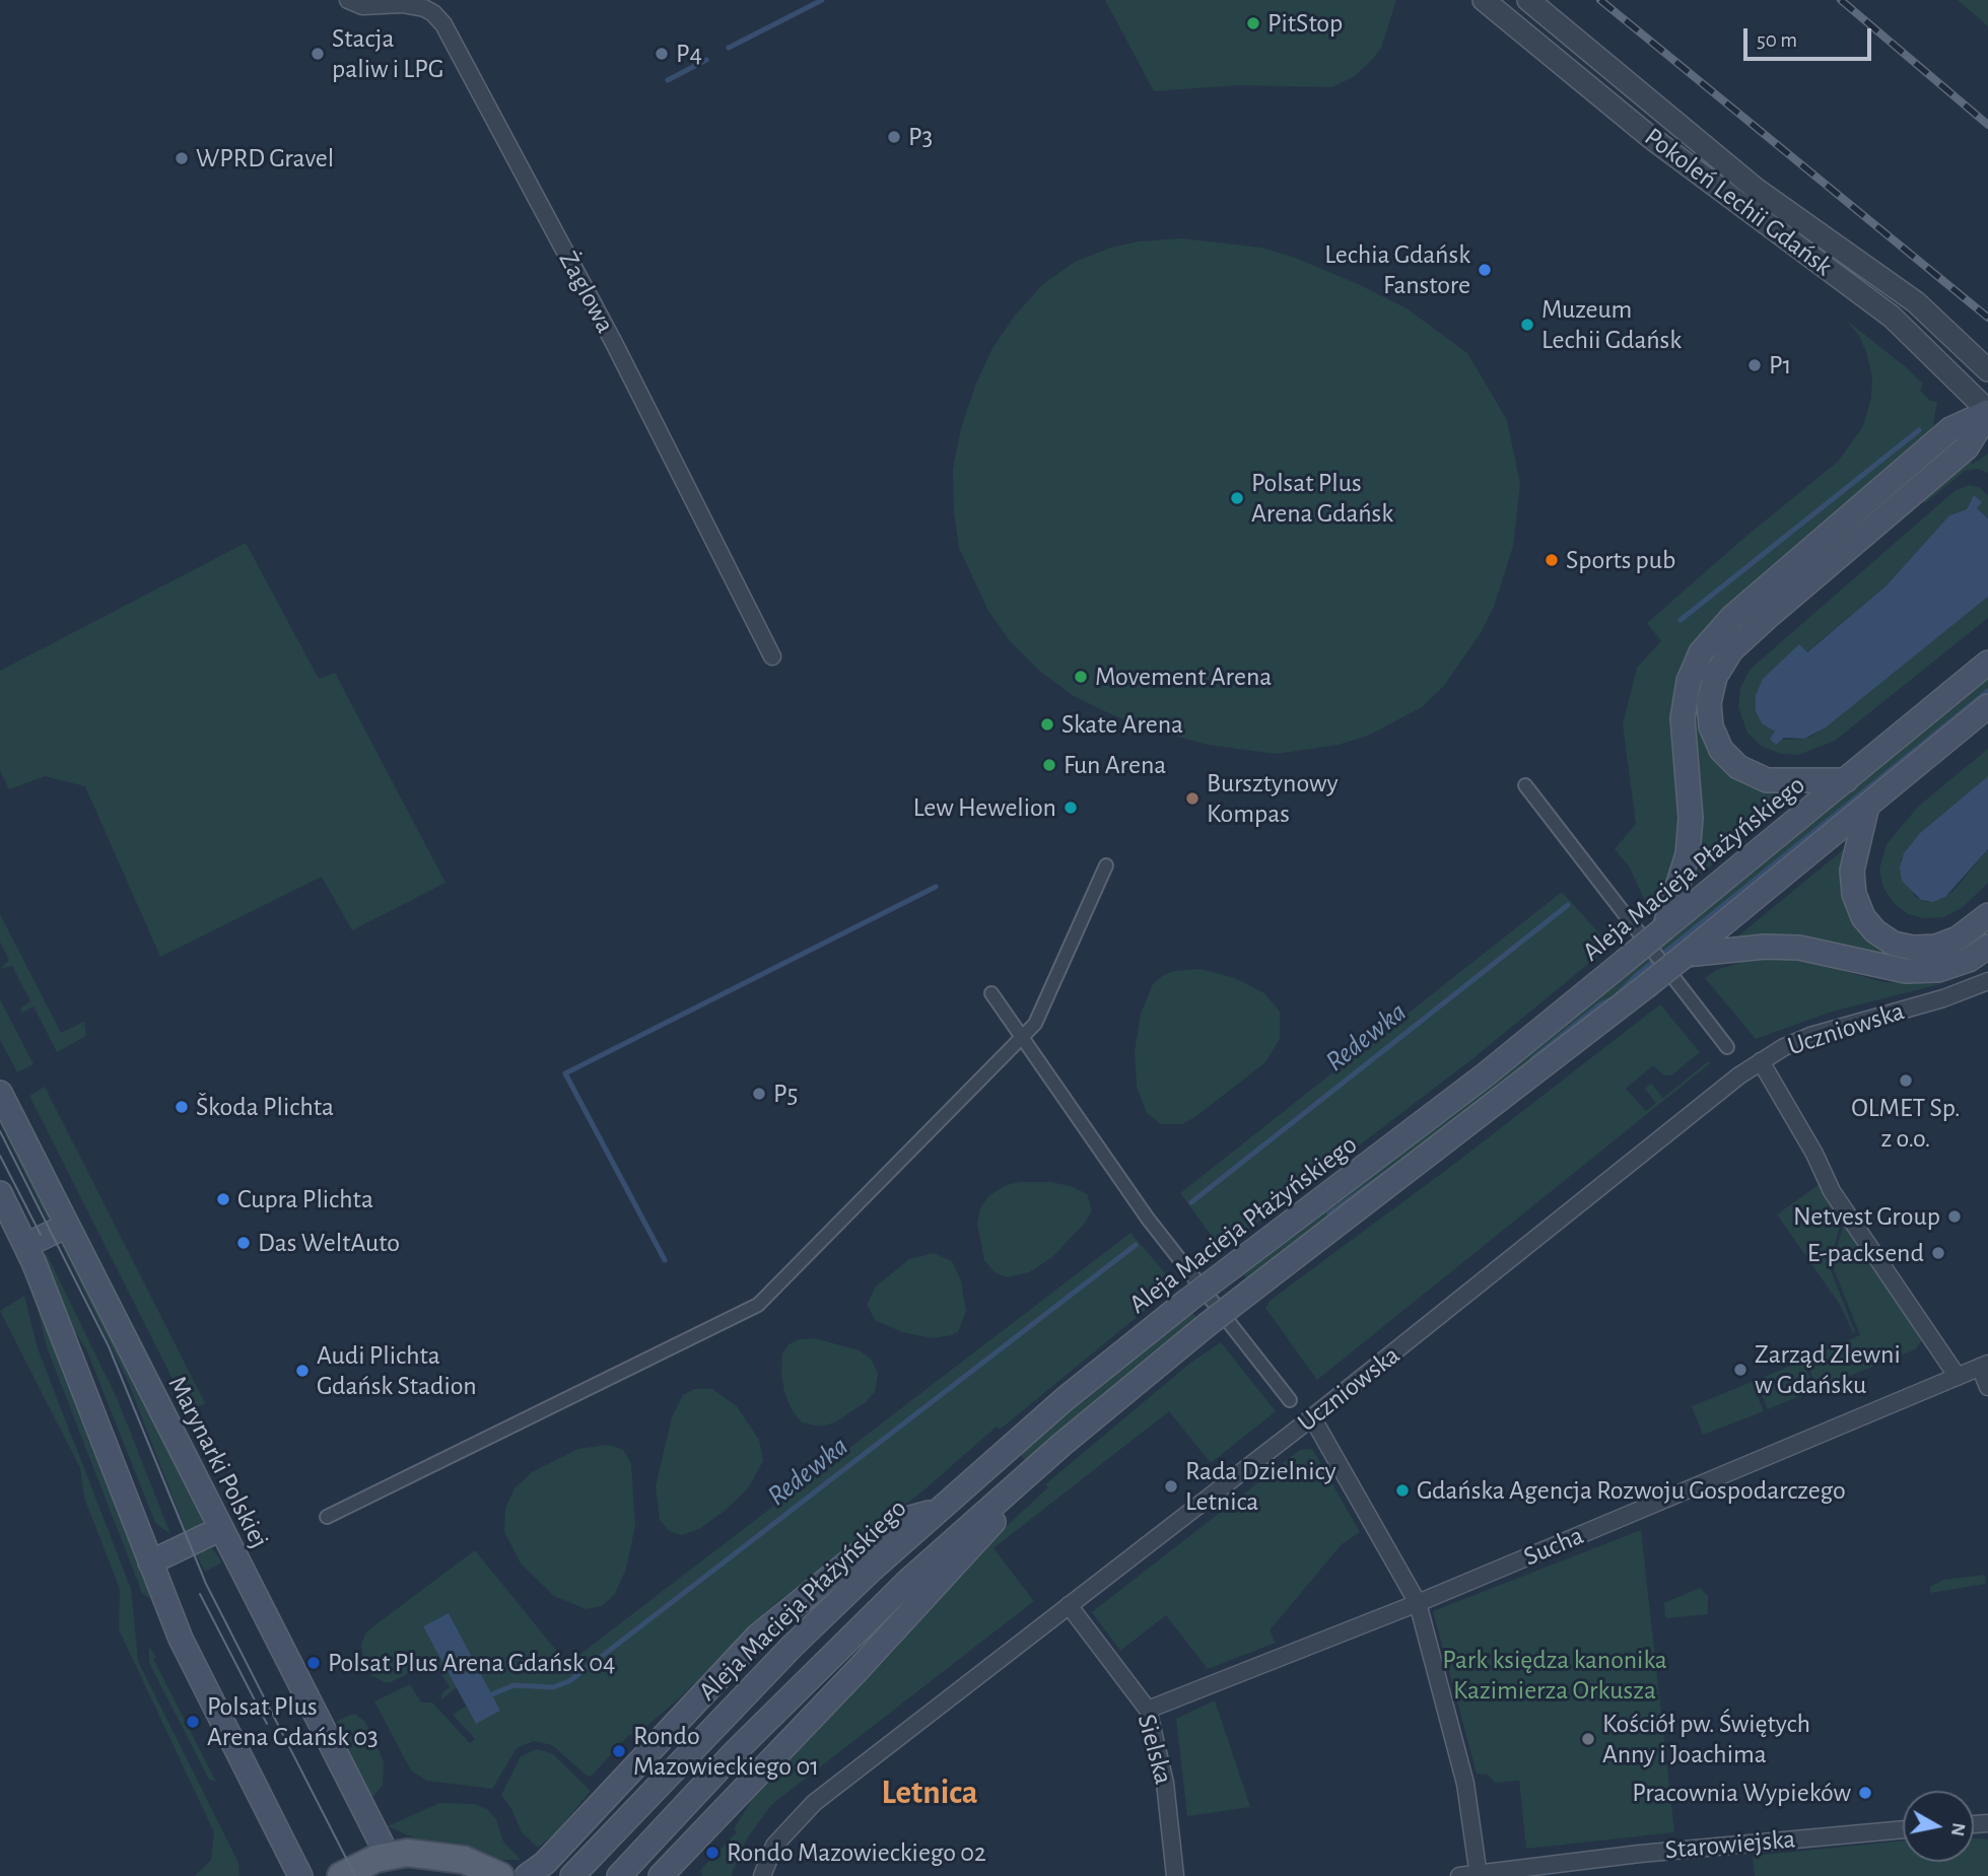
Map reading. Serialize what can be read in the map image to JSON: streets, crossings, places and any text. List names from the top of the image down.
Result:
{
  "streets": {
    "main road": ["Aleja Macieja Płażyńskiego", "Marynarki Polskiej"],
    "street": [
      "Pokoleń Lechii Gdańsk",
      "Żaglowa",
      "Uczniowska",
      "Sucha",
      "Sielska",
      "Starowiejska"
    ]
  },
  "crossings": [
    ["Uczniowska", "Sielska"],
    ["Sucha", "Sielska"]
  ],
  "districts": ["Letnica"],
  "water": ["Redewka"],
  "parks": ["Park księdza kanonika Kazimierza Orkusza"],
  "places": [
    "PitStop",
    "Stacja paliw i LPG",
    "P4",
    "P3",
    "WPRD Gravel",
    "Lechia Gdańsk Fanstore",
    "Muzeum Lechii Gdańsk",
    "P1",
    "Polsat Plus Arena Gdańsk",
    "Sports pub",
    "Movement Arena",
    "Skate Arena",
    "Fun Arena",
    "Bursztynowy Kompas",
    "Lew Hewelion",
    "OLMET Sp. z o.o.",
    "P5",
    "Škoda Plichta",
    "Cupra Plichta",
    "Netvest Group",
    "Das WeltAuto",
    "E-packsend",
    "Zarząd Zlewni w Gdańsku",
    "Audi Plichta Gdańsk Stadion",
    "Rada Dzielnicy Letnica",
    "Gdańska Agencja Rozwoju Gospodarczego",
    "Polsat Plus Arena Gdańsk 04",
    "Polsat Plus Arena Gdańsk 03",
    "Kościół pw. Świętych Anny i Joachima",
    "Rondo Mazowieckiego 01",
    "Pracownia Wypieków",
    "Rondo Mazowieckiego 02"
  ],
  "scale_bar": "50 m",
  "north": "right"
}
